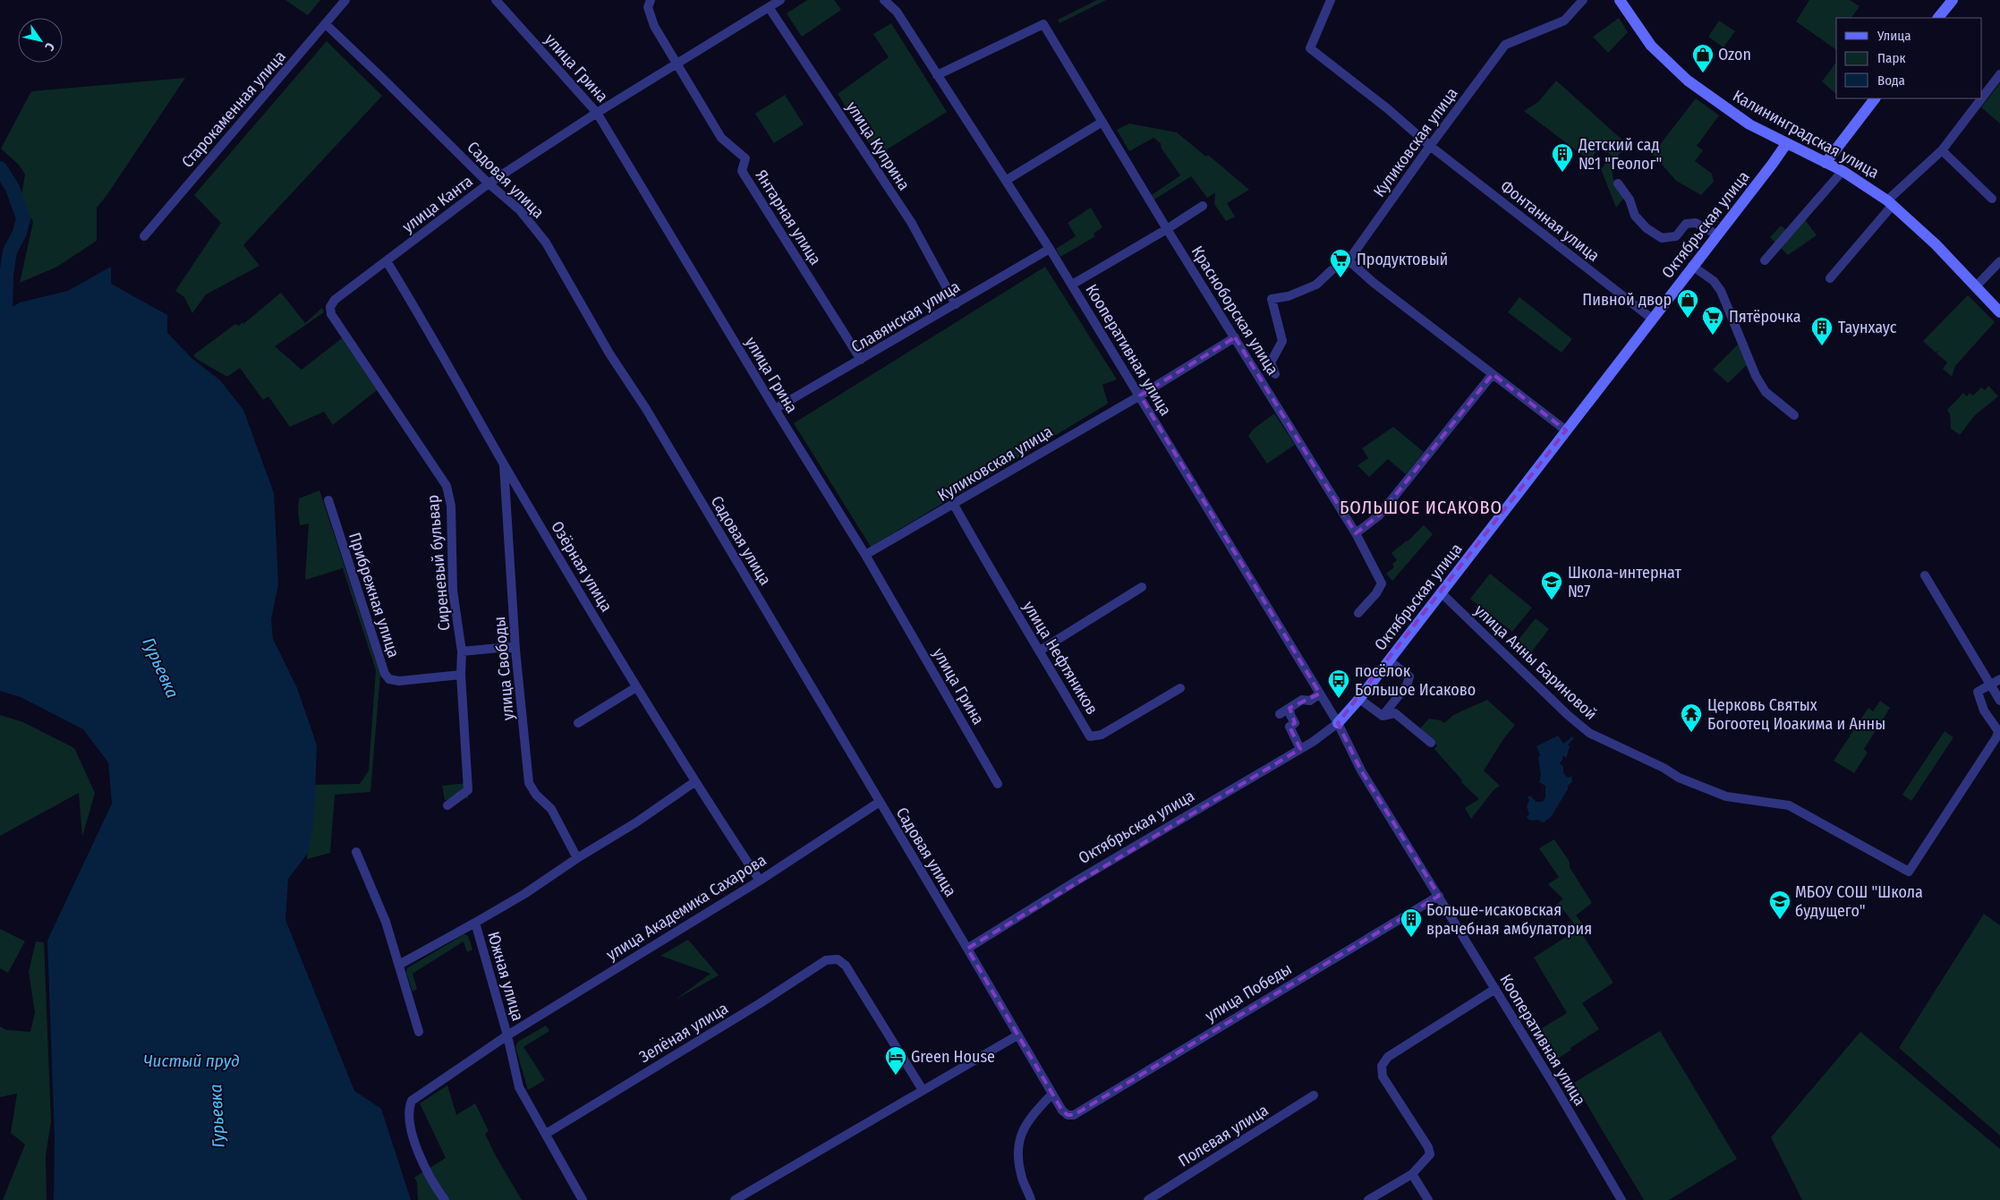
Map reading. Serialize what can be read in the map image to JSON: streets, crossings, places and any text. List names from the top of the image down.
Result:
{
  "streets": {
    "street": [
      "улица Грина",
      "Старокаменная улица",
      "Калининградская улица",
      "Куликовская улица",
      "улица Куприна",
      "Садовая улица",
      "улица Канта",
      "Янтарная улица",
      "Фонтанная улица",
      "Октябрьская улица",
      "Красноборская улица",
      "Славянская улица",
      "Кооперативная улица",
      "Сиреневый бульвар",
      "Озёрная улица",
      "Прибрежная улица",
      "улица Нефтяников",
      "улица Анны Бариновой",
      "улица Свободы",
      "улица Академика Сахарова",
      "Южная улица",
      "улица Победы",
      "Зелёная улица",
      "Полевая улица"
    ]
  },
  "crossings": [
    ["улица Грина", "Куликовская улица"],
    ["улица Грина", "улица Канта"],
    ["улица Грина", "Славянская улица"],
    ["Старокаменная улица", "Садовая улица"],
    ["Калининградская улица", "Октябрьская улица"],
    ["Куликовская улица", "Фонтанная улица"],
    ["Куликовская улица", "Красноборская улица"],
    ["Куликовская улица", "Кооперативная улица"],
    ["Куликовская улица", "улица Нефтяников"],
    ["улица Куприна", "улица Канта"],
    ["улица Куприна", "Славянская улица"],
    ["Садовая улица", "улица Канта"],
    ["Садовая улица", "Октябрьская улица"],
    ["Садовая улица", "улица Академика Сахарова"],
    ["Садовая улица", "улица Победы"],
    ["улица Канта", "Янтарная улица"],
    ["улица Канта", "Сиреневый бульвар"],
    ["улица Канта", "Озёрная улица"],
    ["Янтарная улица", "Славянская улица"],
    ["Фонтанная улица", "Октябрьская улица"],
    ["Октябрьская улица", "Кооперативная улица"],
    ["Октябрьская улица", "улица Анны Бариновой"],
    ["Красноборская улица", "Кооперативная улица"],
    ["Славянская улица", "Кооперативная улица"],
    ["Кооперативная улица", "улица Победы"],
    ["Сиреневый бульвар", "Прибрежная улица"],
    ["Озёрная улица", "улица Свободы"],
    ["Озёрная улица", "улица Академика Сахарова"],
    ["Озёрная улица", "Южная улица"],
    ["улица Свободы", "Южная улица"],
    ["улица Академика Сахарова", "Южная улица"],
    ["Южная улица", "Зелёная улица"]
  ],
  "districts": ["БОЛЬШОЕ ИСАКОВО"],
  "water": ["Гурьевка", "Чистый пруд"],
  "places": {
    "shop": ["Ozon", "Пивной двор"],
    "building": ["Детский сад №1 \"Геолог\"", "Таунхаус", "Больше-исаковская врачебная амбулатория"],
    "supermarket": ["Продуктовый", "Пятёрочка"],
    "school or university": ["Школа-интернат №7", "МБОУ СОШ \"Школа будущего\""],
    "bus stop": ["посёлок Большое Исаково"],
    "temple": ["Церковь Святых Богоотец Иоакима и Анны"],
    "hotel": ["Green House"]
  },
  "legend": ["Улица", "Парк", "Вода"],
  "north": "bottom right"
}
